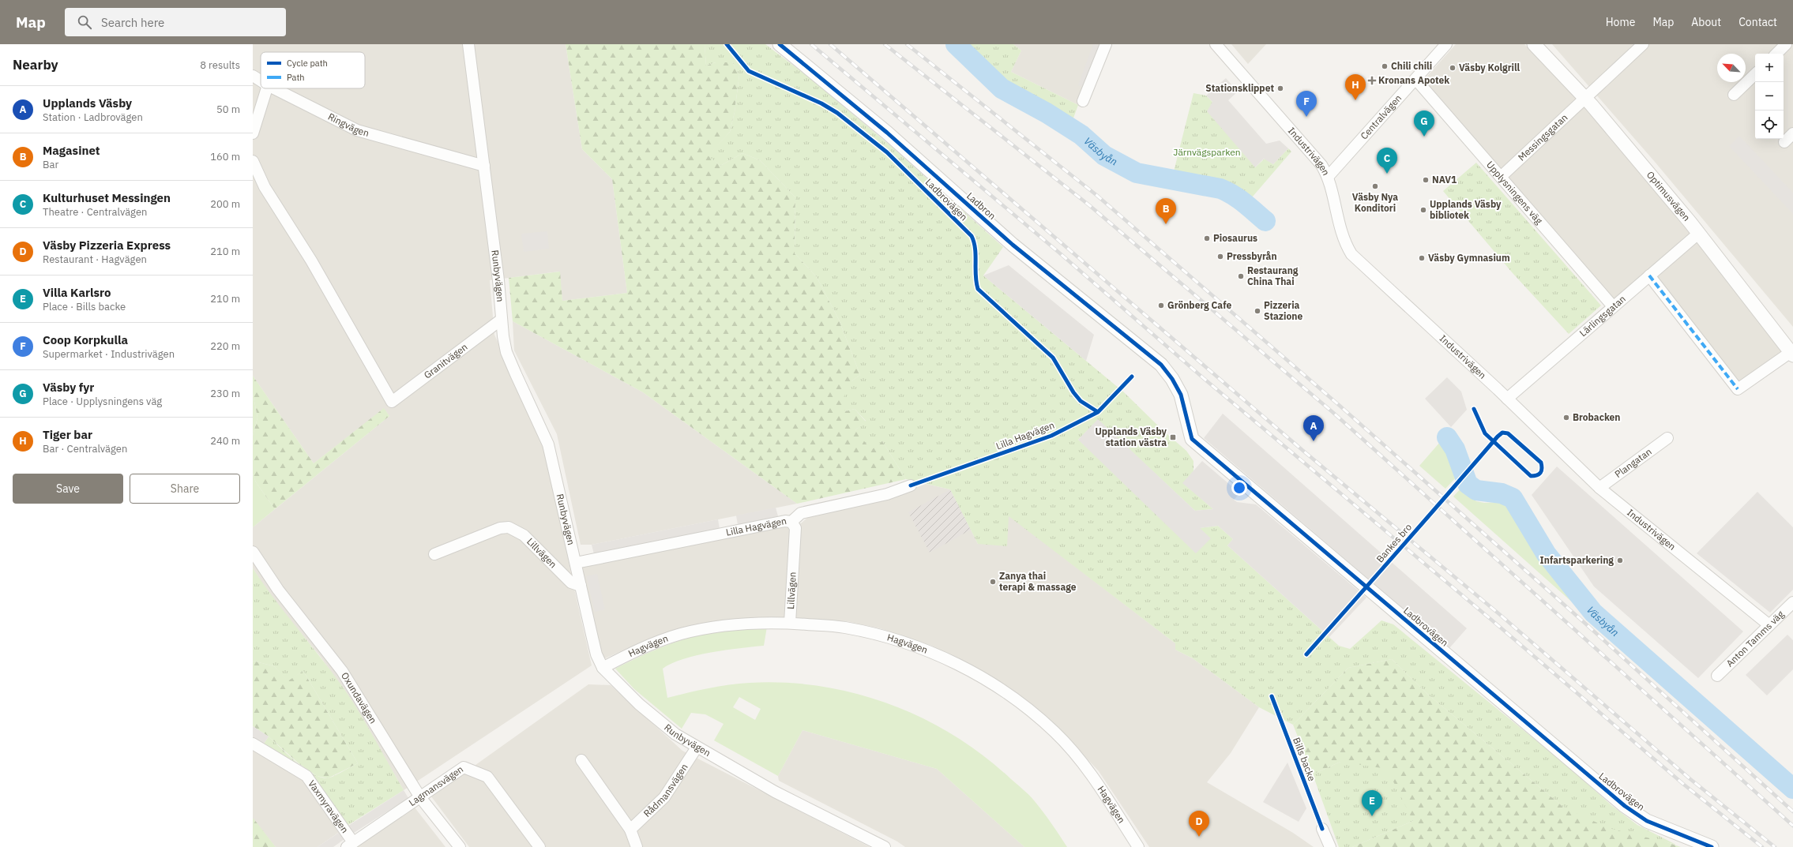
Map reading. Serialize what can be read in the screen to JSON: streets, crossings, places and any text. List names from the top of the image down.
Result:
{
  "streets": {
    "street": [
      "Centralvägen",
      "Ringvägen",
      "Messingsgatan",
      "Industrivägen",
      "Upplysningens väg",
      "Optimusvägen",
      "Ladbrovägen",
      "Ladbron",
      "Runbyvägen",
      "Lärlingsgatan",
      "Granitvägen",
      "Lilla Hagvägen",
      "Plangatan",
      "Lillvägen",
      "Anton Tamms väg",
      "Hagvägen",
      "Oxundavägen",
      "Lagmansvägen",
      "Rådmansvägen",
      "Vaxmyravägen"
    ],
    "cycle path": ["Bankes bro", "Bills backe"]
  },
  "crossings": [
    ["Centralvägen", "Industrivägen"],
    ["Centralvägen", "Upplysningens väg"],
    ["Ringvägen", "Runbyvägen"],
    ["Messingsgatan", "Upplysningens väg"],
    ["Messingsgatan", "Optimusvägen"],
    ["Industrivägen", "Lärlingsgatan"],
    ["Industrivägen", "Plangatan"],
    ["Industrivägen", "Anton Tamms väg"],
    ["Upplysningens väg", "Lärlingsgatan"],
    ["Optimusvägen", "Lärlingsgatan"],
    ["Ladbrovägen", "Ladbron"],
    ["Runbyvägen", "Granitvägen"],
    ["Runbyvägen", "Lilla Hagvägen"],
    ["Runbyvägen", "Lillvägen"],
    ["Runbyvägen", "Hagvägen"],
    ["Runbyvägen", "Rådmansvägen"],
    ["Lilla Hagvägen", "Lillvägen"],
    ["Lillvägen", "Hagvägen"],
    ["Oxundavägen", "Lagmansvägen"],
    ["Lagmansvägen", "Vaxmyravägen"]
  ],
  "water": ["Väsbyån"],
  "parks": ["Järnvägsparken"],
  "places": {
    "other": [
      "Chili chili",
      "Väsby Kolgrill",
      "Stationsklippet",
      "NAV1",
      "Väsby Nya Konditori",
      "Upplands Väsby bibliotek",
      "Piosaurus",
      "Pressbyrån",
      "Väsby Gymnasium",
      "Restaurang China Thai",
      "Grönberg Cafe",
      "Pizzeria Stazione",
      "Brobacken",
      "Infartsparkering",
      "Zanya thai terapi & massage"
    ],
    "health": ["Kronans Apotek"],
    "transit": ["Upplands Väsby station västra"]
  },
  "legend": ["Cycle path", "Path"],
  "north": "top left",
  "page": {
    "header": "Map",
    "search": "Search here",
    "nav": [
      "Home",
      "Map",
      "About",
      "Contact"
    ],
    "heading": ["Nearby", "8 results"],
    "map_buttons": ["+", "−"],
    "pins": [
      "H",
      "F",
      "G",
      "C",
      "B",
      "A",
      "E",
      "D"
    ],
    "list": [
      {
        "mark": "A",
        "name": "Upplands Väsby",
        "note": "Station · Ladbrovägen",
        "value": "50 m"
      },
      {
        "mark": "B",
        "name": "Magasinet",
        "note": "Bar",
        "value": "160 m"
      },
      {
        "mark": "C",
        "name": "Kulturhuset Messingen",
        "note": "Theatre · Centralvägen",
        "value": "200 m"
      },
      {
        "mark": "D",
        "name": "Väsby Pizzeria Express",
        "note": "Restaurant · Hagvägen",
        "value": "210 m"
      },
      {
        "mark": "E",
        "name": "Villa Karlsro",
        "note": "Place · Bills backe",
        "value": "210 m"
      },
      {
        "mark": "F",
        "name": "Coop Korpkulla",
        "note": "Supermarket · Industrivägen",
        "value": "220 m"
      },
      {
        "mark": "G",
        "name": "Väsby fyr",
        "note": "Place · Upplysningens väg",
        "value": "230 m"
      },
      {
        "mark": "H",
        "name": "Tiger bar",
        "note": "Bar · Centralvägen",
        "value": "240 m"
      }
    ],
    "buttons": ["Save", "Share"]
  }
}
